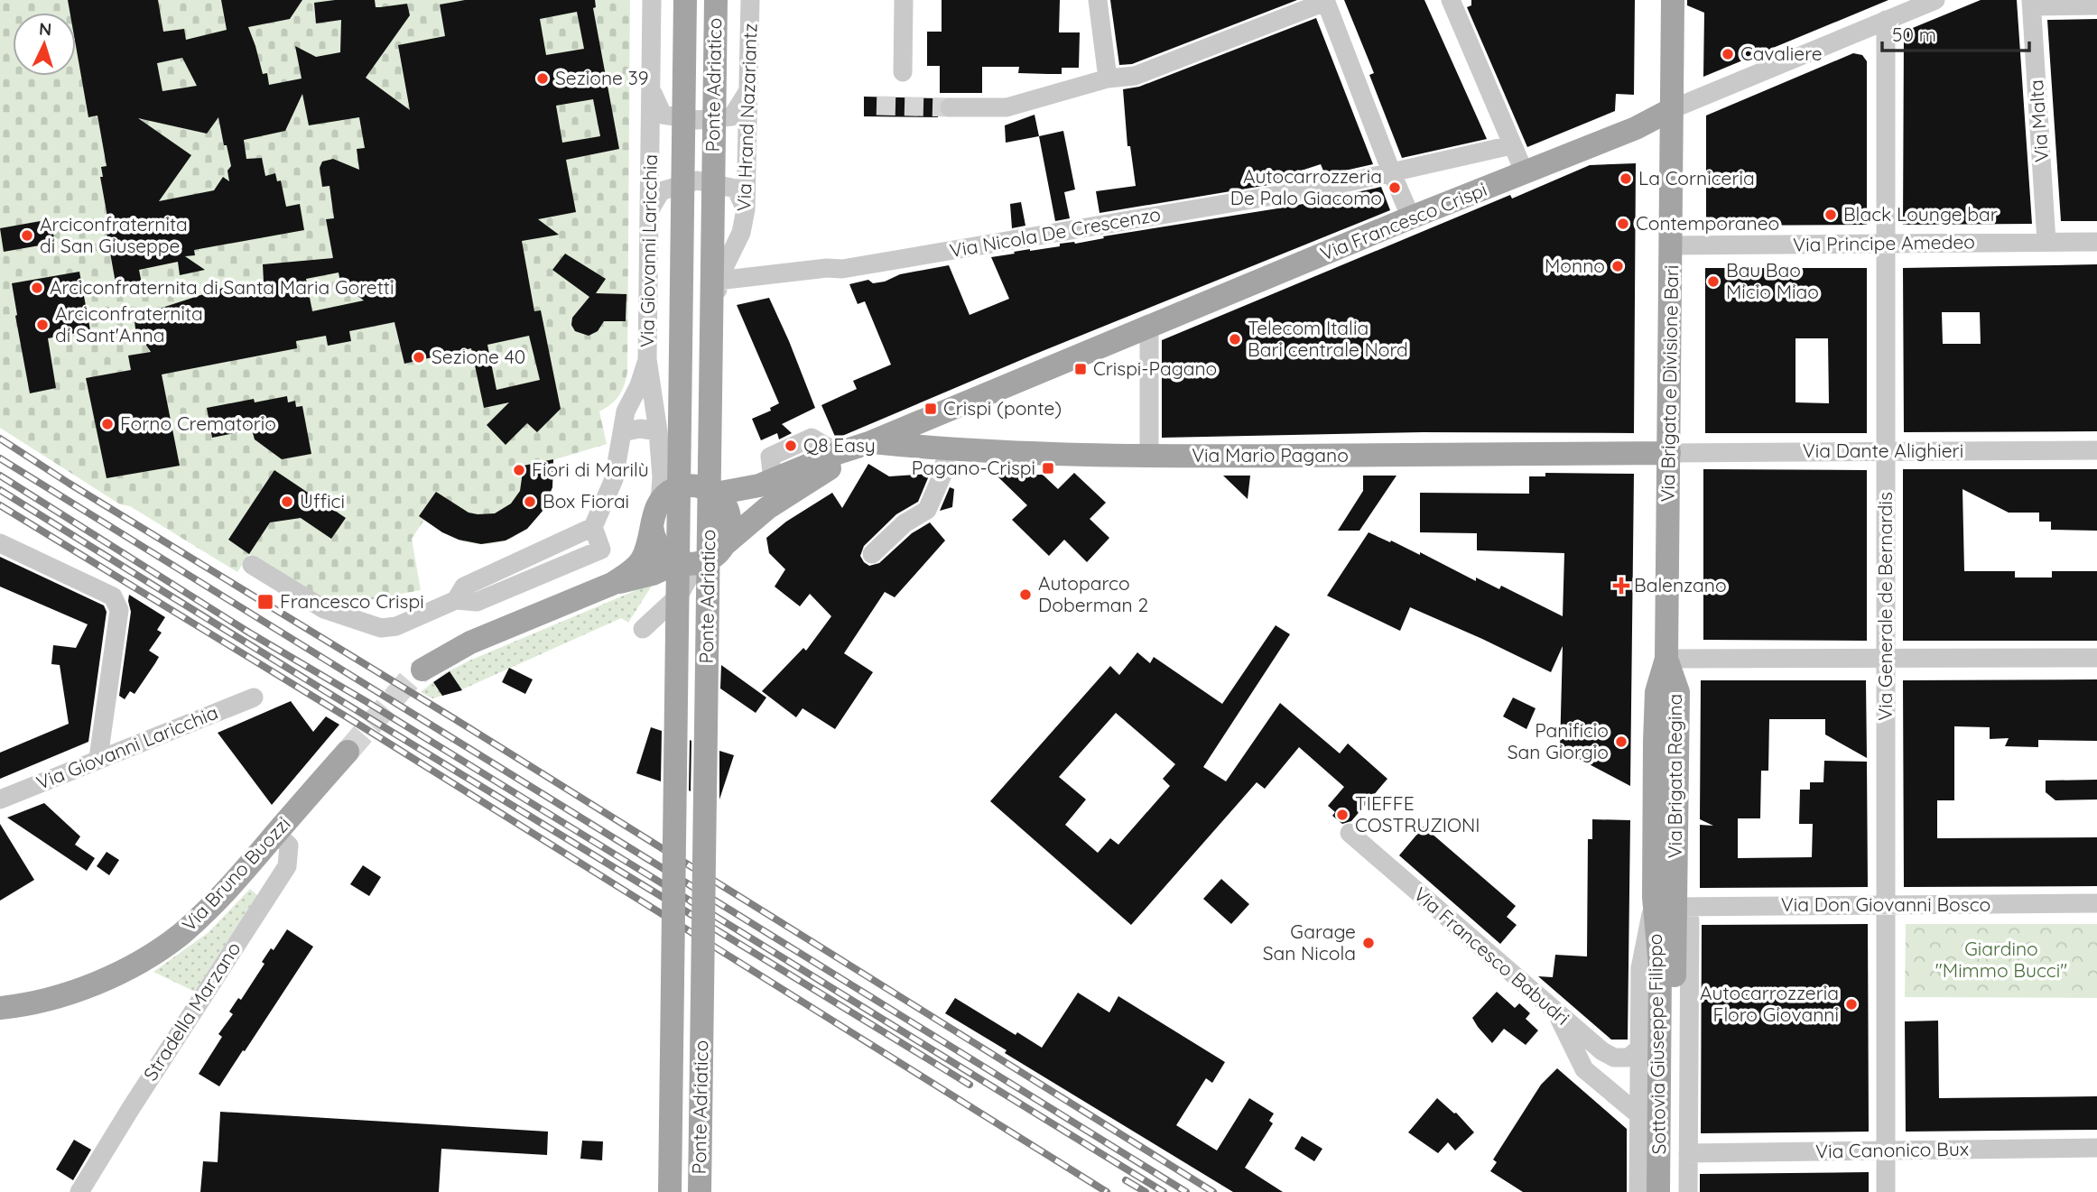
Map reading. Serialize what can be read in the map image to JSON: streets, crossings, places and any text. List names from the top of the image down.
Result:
{
  "streets": {
    "main road": [
      "Ponte Adriatico",
      "Via Francesco Crispi",
      "Via Brigata e Divisione Bari",
      "Via Mario Pagano",
      "Via Brigata Regina",
      "Via Bruno Buozzi",
      "Sottovia Giuseppe Filippo"
    ],
    "street": [
      "Via Hrand Nazariantz",
      "Via Malta",
      "Via Nicola De Crescenzo",
      "Via Principe Amedeo",
      "Via Giovanni Laricchia",
      "Via Dante Alighieri",
      "Via Generale de Bernardis",
      "Via Don Giovanni Bosco",
      "Via Francesco Babudri",
      "Stradella Marzano",
      "Via Canonico Bux"
    ]
  },
  "crossings": [
    ["Via Hrand Nazariantz", "Via Francesco Crispi"],
    ["Via Hrand Nazariantz", "Via Nicola De Crescenzo"],
    ["Via Hrand Nazariantz", "Via Giovanni Laricchia"],
    ["Via Malta", "Via Principe Amedeo"],
    ["Via Francesco Crispi", "Via Giovanni Laricchia"],
    ["Via Francesco Crispi", "Via Brigata e Divisione Bari"],
    ["Via Francesco Crispi", "Via Mario Pagano"],
    ["Via Francesco Crispi", "Via Generale de Bernardis"],
    ["Via Principe Amedeo", "Via Brigata e Divisione Bari"],
    ["Via Principe Amedeo", "Via Generale de Bernardis"],
    ["Via Brigata e Divisione Bari", "Via Dante Alighieri"],
    ["Via Brigata e Divisione Bari", "Via Mario Pagano"],
    ["Via Brigata e Divisione Bari", "Via Brigata Regina"],
    ["Via Dante Alighieri", "Via Mario Pagano"],
    ["Via Dante Alighieri", "Via Generale de Bernardis"],
    ["Via Generale de Bernardis", "Via Don Giovanni Bosco"],
    ["Via Generale de Bernardis", "Via Canonico Bux"],
    ["Via Brigata Regina", "Via Don Giovanni Bosco"],
    ["Via Brigata Regina", "Sottovia Giuseppe Filippo"],
    ["Via Bruno Buozzi", "Stradella Marzano"],
    ["Via Don Giovanni Bosco", "Sottovia Giuseppe Filippo"]
  ],
  "parks": ["Giardino \"Mimmo Bucci\""],
  "places": {
    "other": [
      "Cavaliere",
      "Sezione 39",
      "La Corniceria",
      "Autocarrozzeria De Palo Giacomo",
      "Black Lounge bar",
      "Contemporaneo",
      "Arciconfraternita di San Giuseppe",
      "Monno",
      "Bau Bao Micio Miao",
      "Arciconfraternita di Santa Maria Goretti",
      "Arciconfraternita di Sant'Anna",
      "Telecom Italia Bari centrale Nord",
      "Sezione 40",
      "Forno Crematorio",
      "Q8 Easy",
      "Fiori di Marilù",
      "Uffici",
      "Box Fiorai",
      "Autoparco Doberman 2",
      "Panificio San Giorgio",
      "TIEFFE COSTRUZIONI",
      "Garage San Nicola",
      "Autocarrozzeria Floro Giovanni"
    ],
    "transit": [
      "Crispi-Pagano",
      "Crispi (ponte)",
      "Pagano-Crispi",
      "Francesco Crispi"
    ],
    "health": ["Balenzano"]
  },
  "scale_bar": "50 m",
  "north": "top"
}
